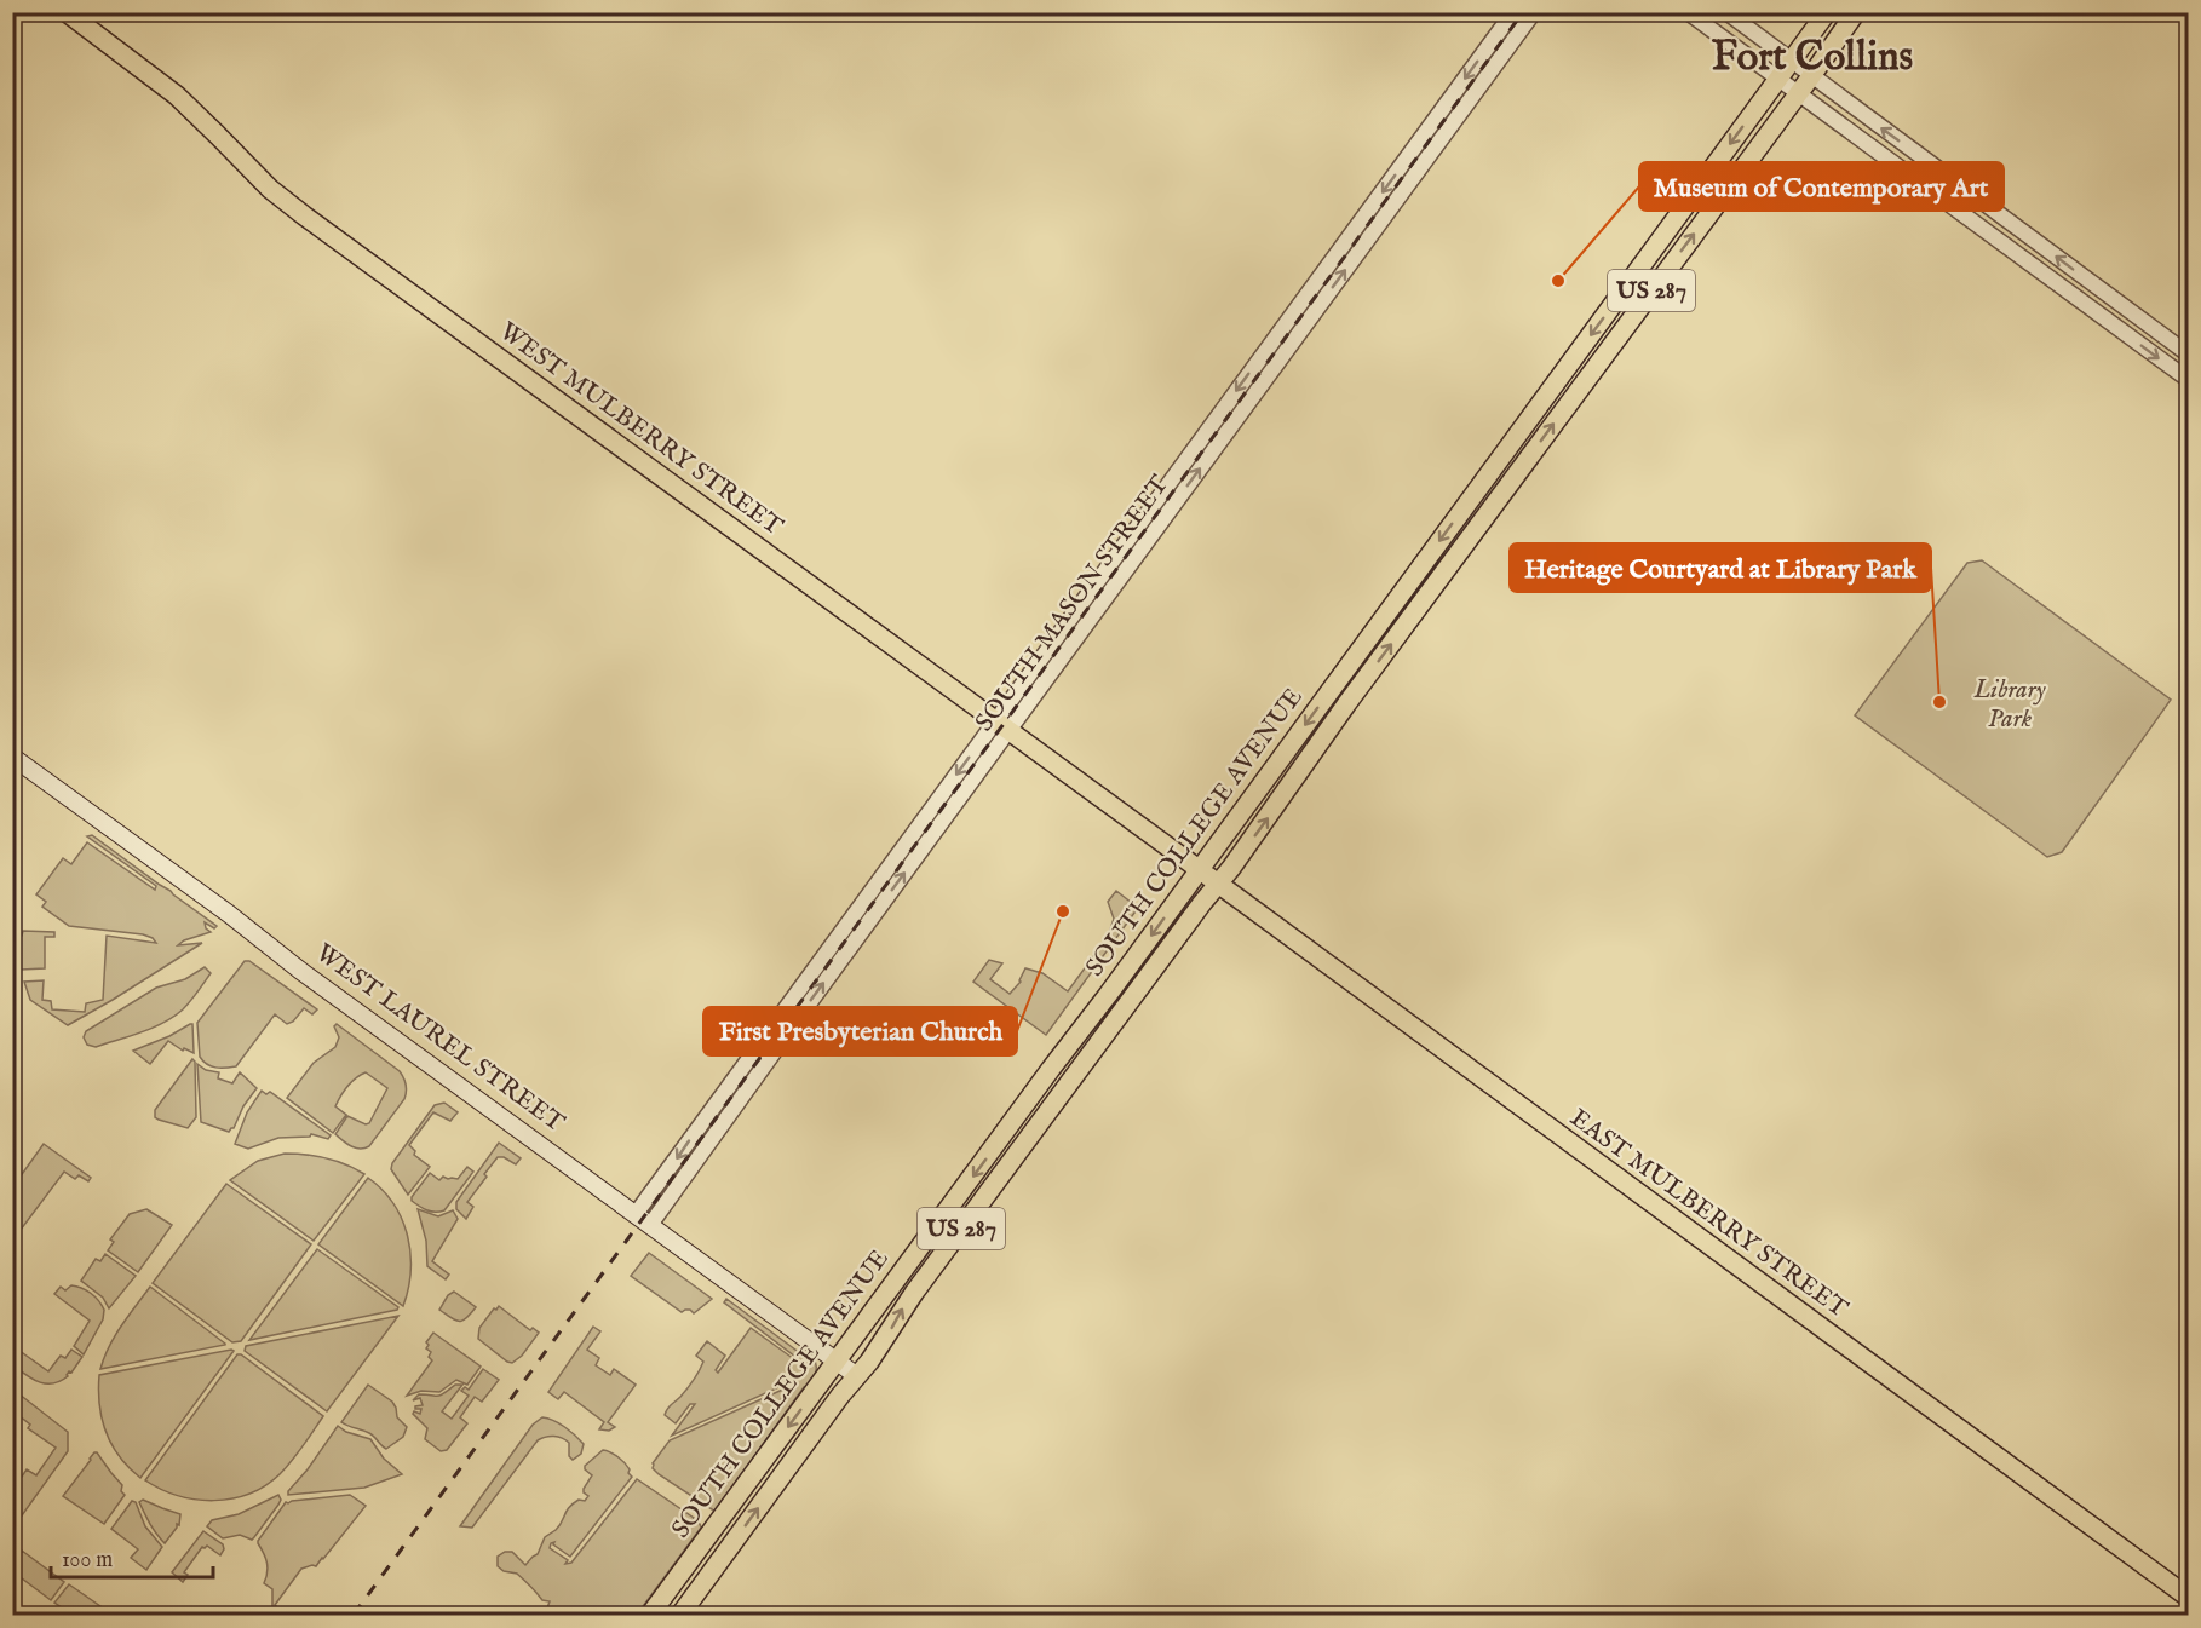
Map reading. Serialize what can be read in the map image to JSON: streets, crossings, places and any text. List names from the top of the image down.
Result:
{
  "streets": {
    "main road": [
      "US 287",
      "WEST MULBERRY STREET",
      "SOUTH COLLEGE AVENUE",
      "WEST LAUREL STREET",
      "EAST MULBERRY STREET"
    ],
    "street": ["SOUTH MASON STREET"]
  },
  "crossings": [
    ["US 287", "SOUTH COLLEGE AVENUE"],
    ["WEST MULBERRY STREET", "SOUTH MASON STREET"],
    ["WEST MULBERRY STREET", "SOUTH COLLEGE AVENUE"],
    ["WEST MULBERRY STREET", "EAST MULBERRY STREET"],
    ["SOUTH MASON STREET", "WEST LAUREL STREET"],
    ["SOUTH COLLEGE AVENUE", "WEST LAUREL STREET"],
    ["SOUTH COLLEGE AVENUE", "EAST MULBERRY STREET"]
  ],
  "districts": ["Fort Collins"],
  "parks": ["Library Park"],
  "places": ["Museum of Contemporary Art", "Heritage Courtyard at Library Park", "First Presbyterian Church"],
  "scale_bar": "100 m"
}
